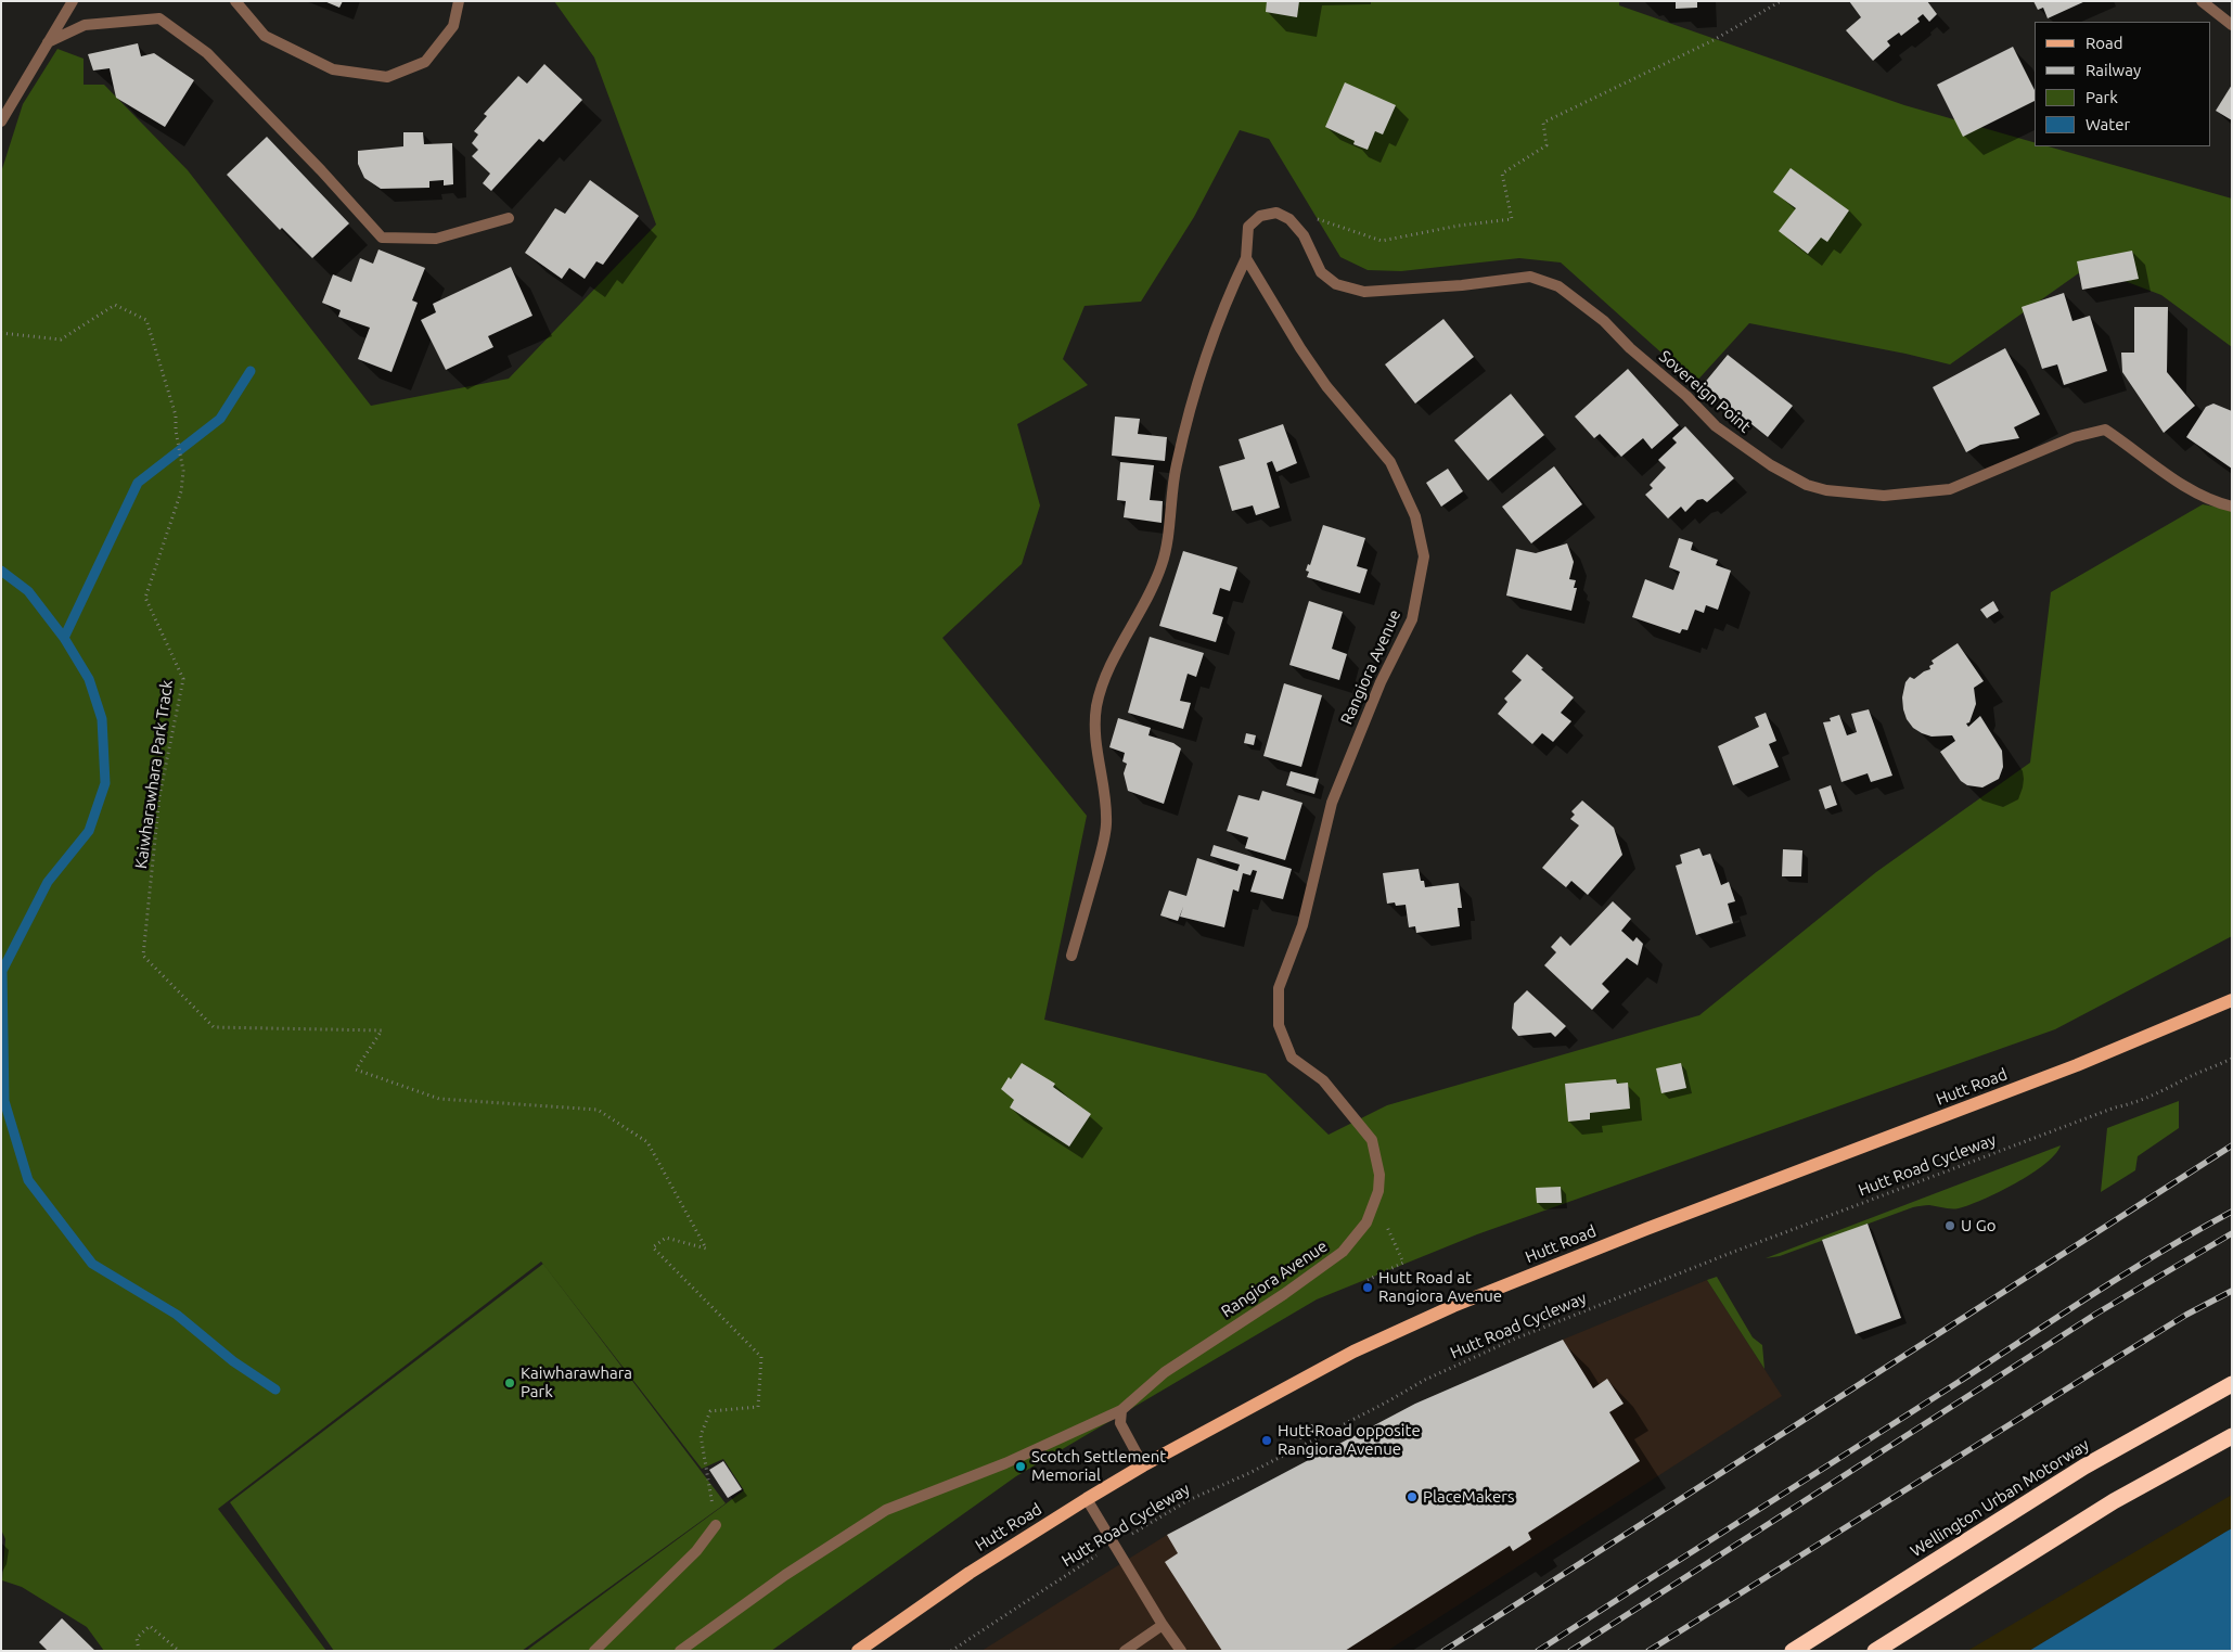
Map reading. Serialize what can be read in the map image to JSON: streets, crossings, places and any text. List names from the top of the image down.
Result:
{
  "streets": {
    "highway": ["Wellington Urban Motorway"],
    "main road": ["Hutt Road"],
    "street": ["Sovereign Point", "Rangiora Avenue"],
    "path": ["Kaiwharawhara Park Track", "Hutt Road Cycleway"]
  },
  "places": [
    "U Go",
    "Hutt Road at Rangiora Avenue",
    "Kaiwharawhara Park",
    "Hutt Road opposite Rangiora Avenue",
    "Scotch Settlement Memorial",
    "PlaceMakers"
  ],
  "legend": [
    "Road",
    "Railway",
    "Park",
    "Water"
  ]
}
